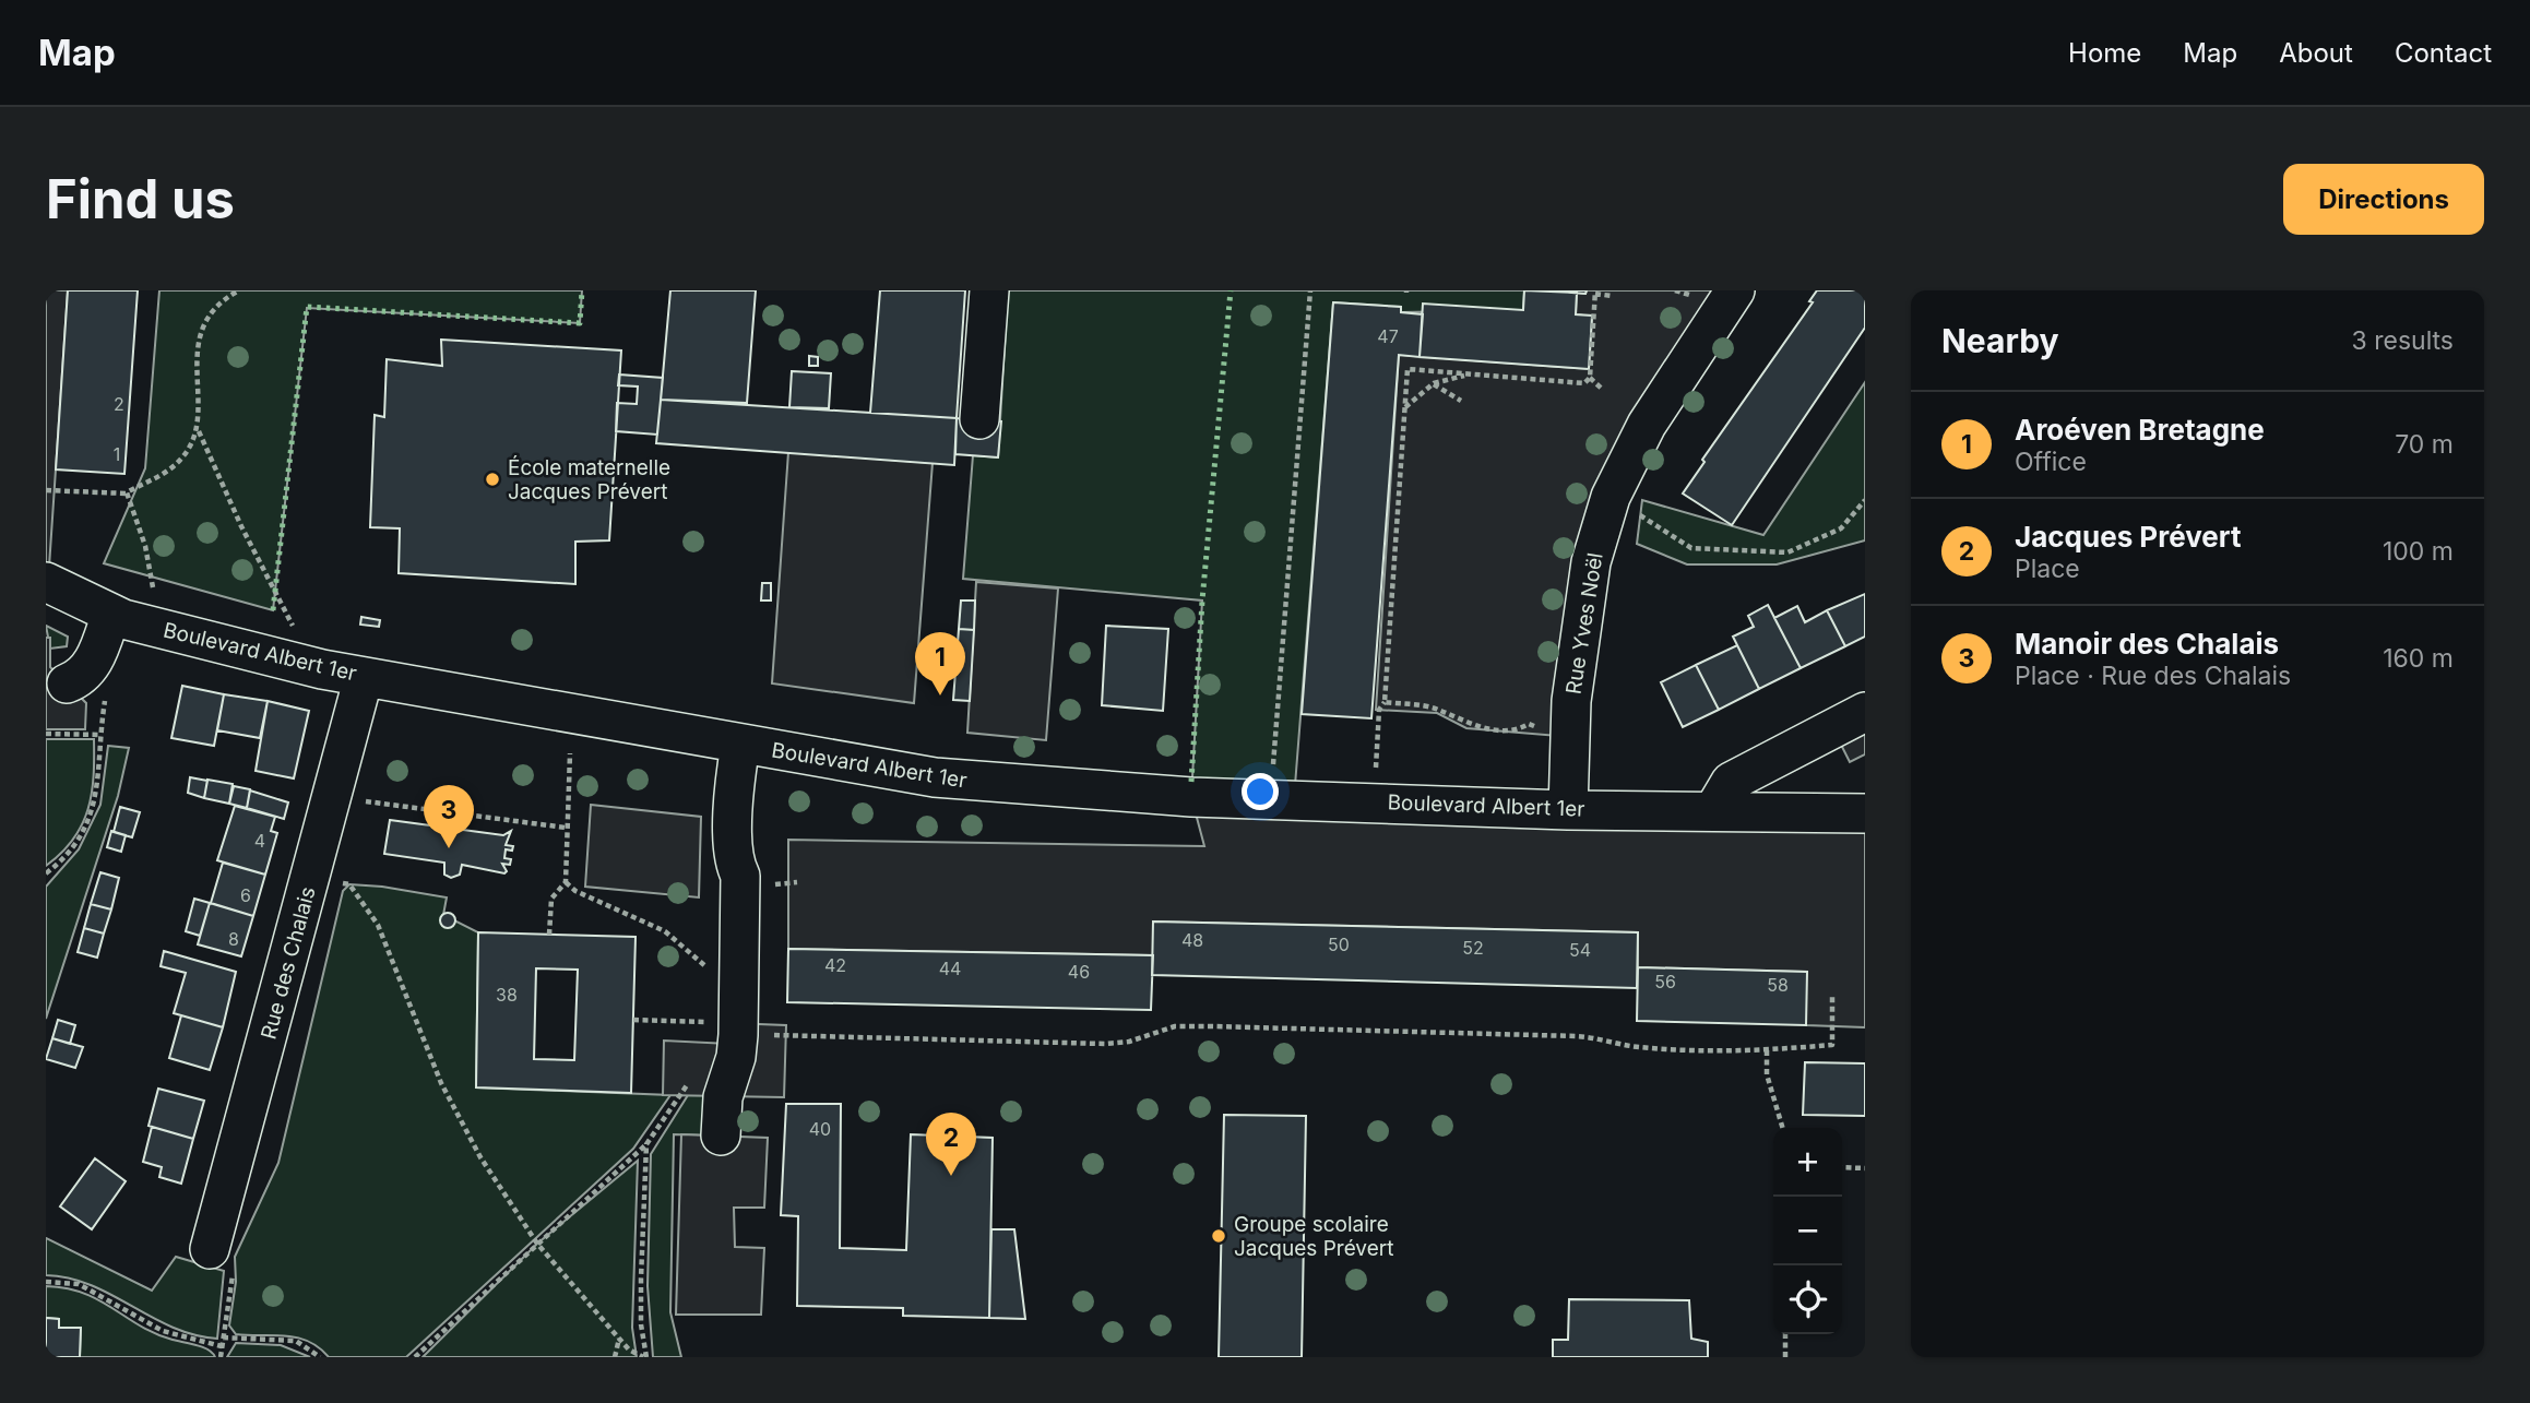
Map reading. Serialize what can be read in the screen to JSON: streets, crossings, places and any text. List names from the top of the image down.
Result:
{
  "streets": {
    "street": ["Rue Yves Noël", "Boulevard Albert 1er", "Rue des Chalais"]
  },
  "crossings": [
    ["Rue Yves Noël", "Boulevard Albert 1er"],
    ["Boulevard Albert 1er", "Rue des Chalais"]
  ],
  "places": ["École maternelle Jacques Prévert", "Groupe scolaire Jacques Prévert"],
  "house_numbers": [
    "47",
    "2",
    "1",
    "4",
    "6",
    "8",
    "48",
    "50",
    "52",
    "54",
    "42",
    "44",
    "46",
    "56",
    "58",
    "38",
    "40"
  ],
  "page": {
    "header": "Map",
    "nav": [
      "Home",
      "Map",
      "About",
      "Contact"
    ],
    "buttons": "Directions",
    "title": "Find us",
    "heading": ["Nearby", "3 results"],
    "list": [
      {
        "mark": "1",
        "name": "Aroéven Bretagne",
        "note": "Office",
        "value": "70 m"
      },
      {
        "mark": "2",
        "name": "Jacques Prévert",
        "note": "Place",
        "value": "100 m"
      },
      {
        "mark": "3",
        "name": "Manoir des Chalais",
        "note": "Place · Rue des Chalais",
        "value": "160 m"
      }
    ],
    "pins": ["1", "3", "2"],
    "map_buttons": ["+", "−"]
  }
}
